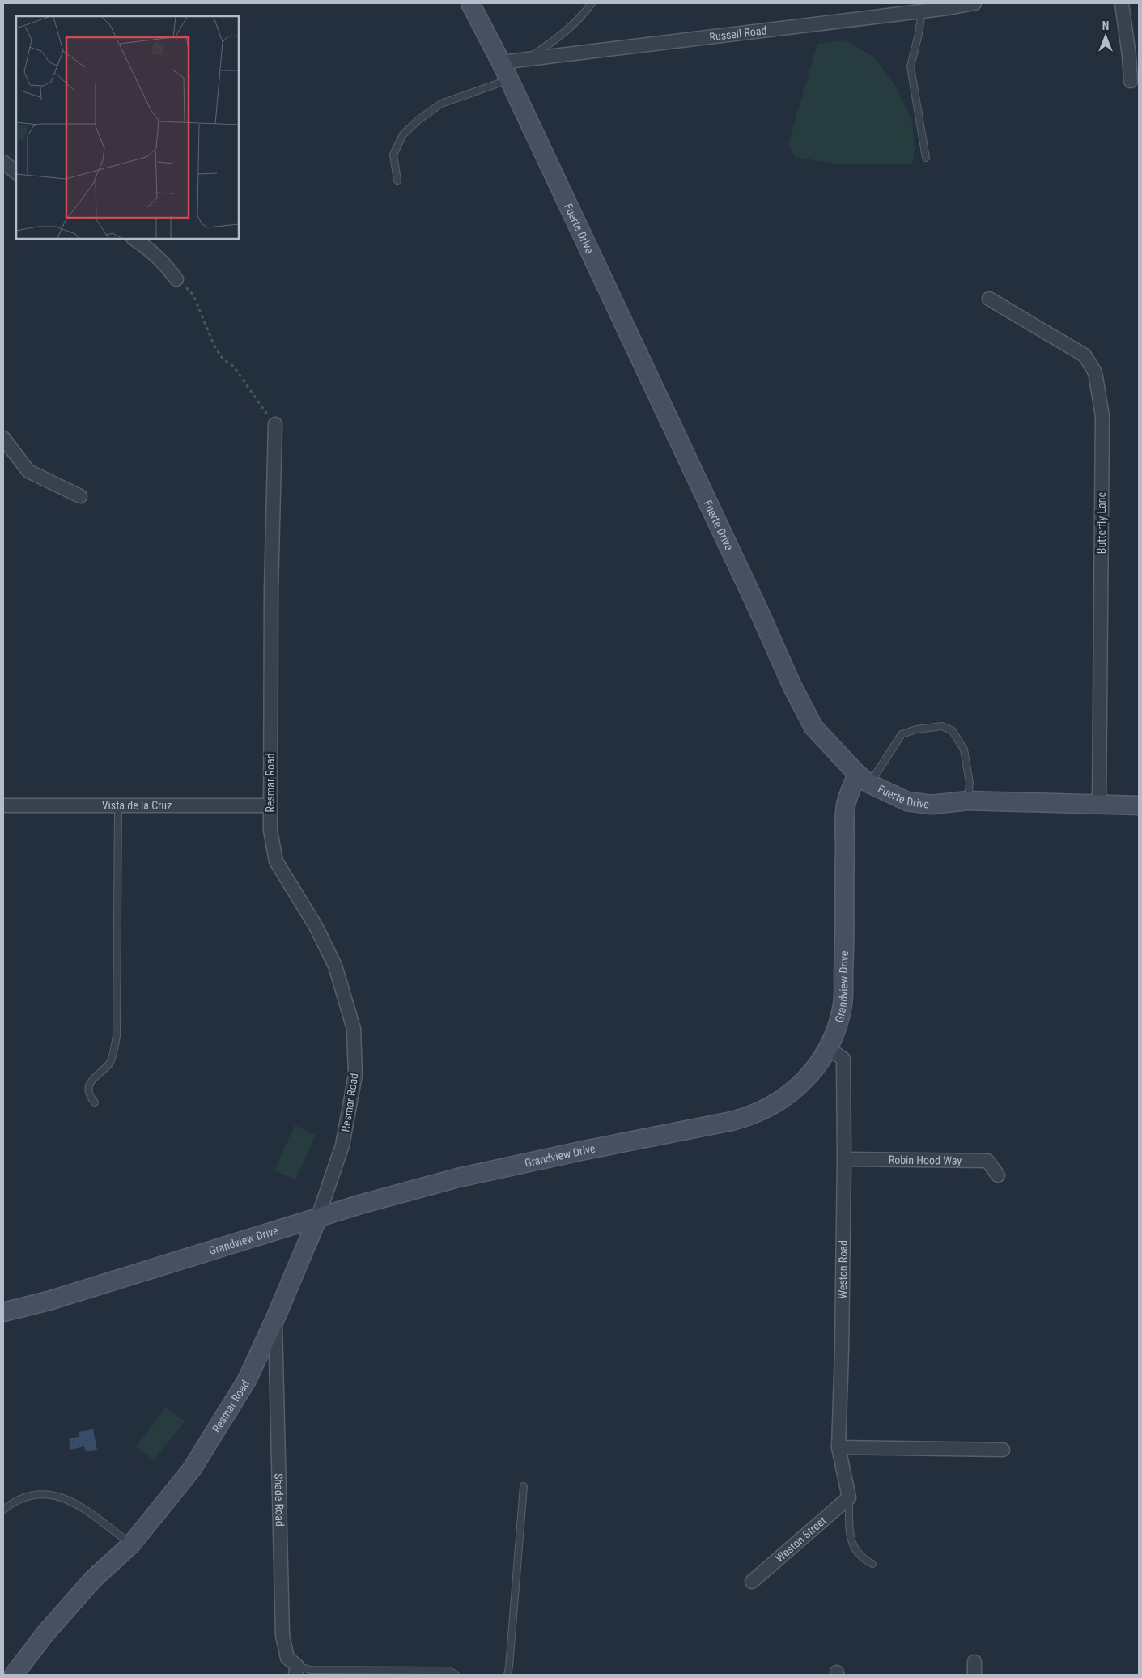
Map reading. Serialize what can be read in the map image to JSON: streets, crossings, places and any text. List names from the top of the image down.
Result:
{
  "streets": {
    "street": [
      "Russell Road",
      "Fuerte Drive",
      "Butterfly Lane",
      "Resmar Road",
      "Vista de la Cruz",
      "Grandview Drive",
      "Robin Hood Way",
      "Weston Road",
      "Shade Road",
      "Weston Street"
    ]
  },
  "crossings": [
    ["Russell Road", "Fuerte Drive"],
    ["Fuerte Drive", "Butterfly Lane"],
    ["Fuerte Drive", "Grandview Drive"],
    ["Resmar Road", "Vista de la Cruz"],
    ["Resmar Road", "Grandview Drive"],
    ["Resmar Road", "Shade Road"],
    ["Grandview Drive", "Weston Road"],
    ["Robin Hood Way", "Weston Road"],
    ["Weston Road", "Weston Street"]
  ],
  "north": "top"
}
